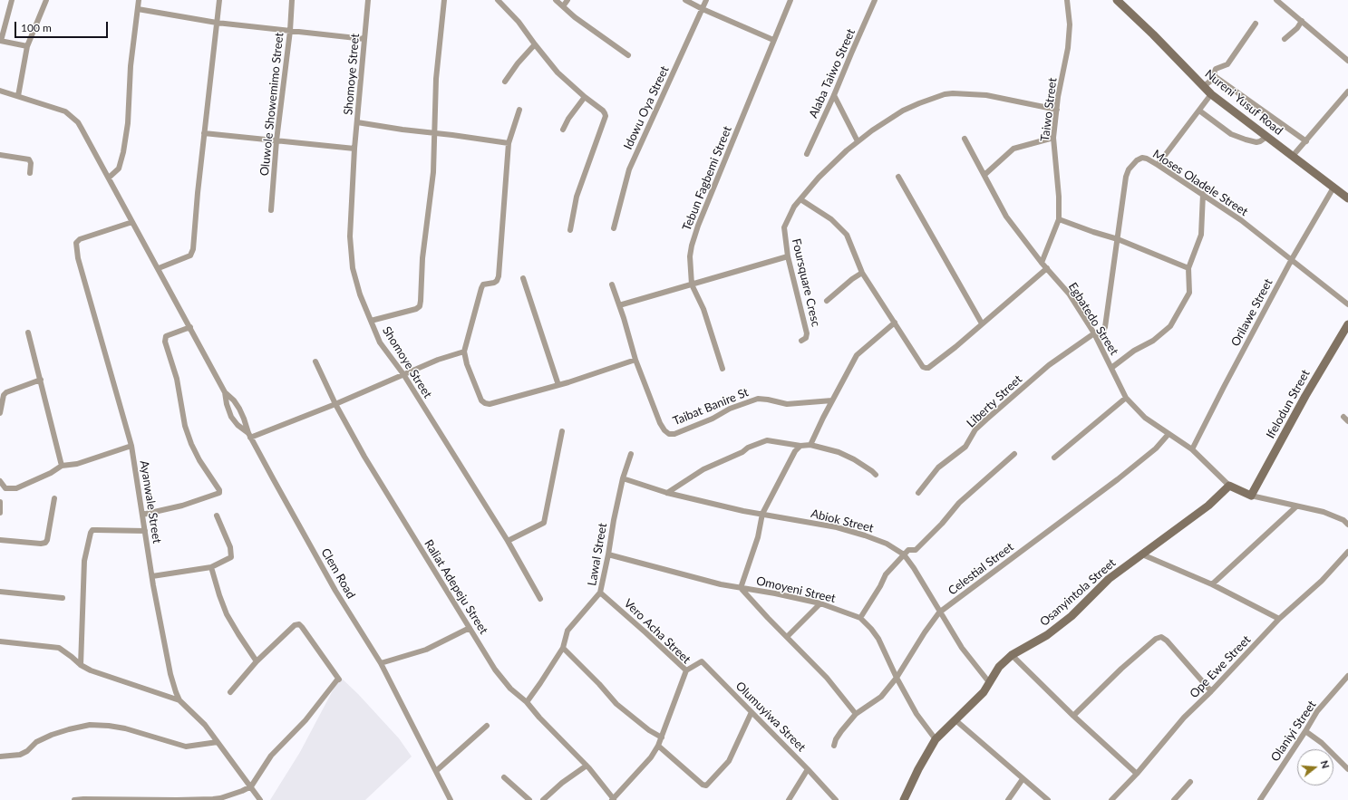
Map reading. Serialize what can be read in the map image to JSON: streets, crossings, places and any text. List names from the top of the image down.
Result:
{
  "streets": {
    "street": [
      "Alaba Taiwo Street",
      "Shomoye Street",
      "Nureni Yusuf Road",
      "Oluwole Showemimo Street",
      "Idowu Oya Street",
      "Taiwo Street",
      "Tebun Fagbemi Street",
      "Moses Oladele Street",
      "Foursquare Cresc",
      "Orilawe Street",
      "Egbatedo Street",
      "Liberty Street",
      "Ifelodun Street",
      "Taibat Banire St",
      "Ayanwale Street",
      "Abiok Street",
      "Lawal Street",
      "Celestial Street",
      "Clem Road",
      "Raliat Adepeju Street",
      "Omoyeni Street",
      "Osanyintola Street",
      "Vero Acha Street",
      "Ope Ewe Street",
      "Olumuyiwa Street",
      "Olaniyi Street"
    ]
  },
  "crossings": [
    ["Nureni Yusuf Road", "Orilawe Street"],
    ["Taiwo Street", "Foursquare Cresc"],
    ["Taiwo Street", "Egbatedo Street"],
    ["Moses Oladele Street", "Orilawe Street"],
    ["Moses Oladele Street", "Egbatedo Street"],
    ["Orilawe Street", "Egbatedo Street"],
    ["Egbatedo Street", "Liberty Street"],
    ["Egbatedo Street", "Celestial Street"],
    ["Egbatedo Street", "Osanyintola Street"],
    ["Ayanwale Street", "Clem Road"],
    ["Abiok Street", "Lawal Street"],
    ["Abiok Street", "Celestial Street"],
    ["Abiok Street", "Osanyintola Street"],
    ["Lawal Street", "Raliat Adepeju Street"],
    ["Lawal Street", "Omoyeni Street"],
    ["Lawal Street", "Vero Acha Street"],
    ["Celestial Street", "Omoyeni Street"],
    ["Raliat Adepeju Street", "Vero Acha Street"],
    ["Omoyeni Street", "Osanyintola Street"],
    ["Vero Acha Street", "Olumuyiwa Street"]
  ],
  "scale_bar": "100 m",
  "north": "right"
}
